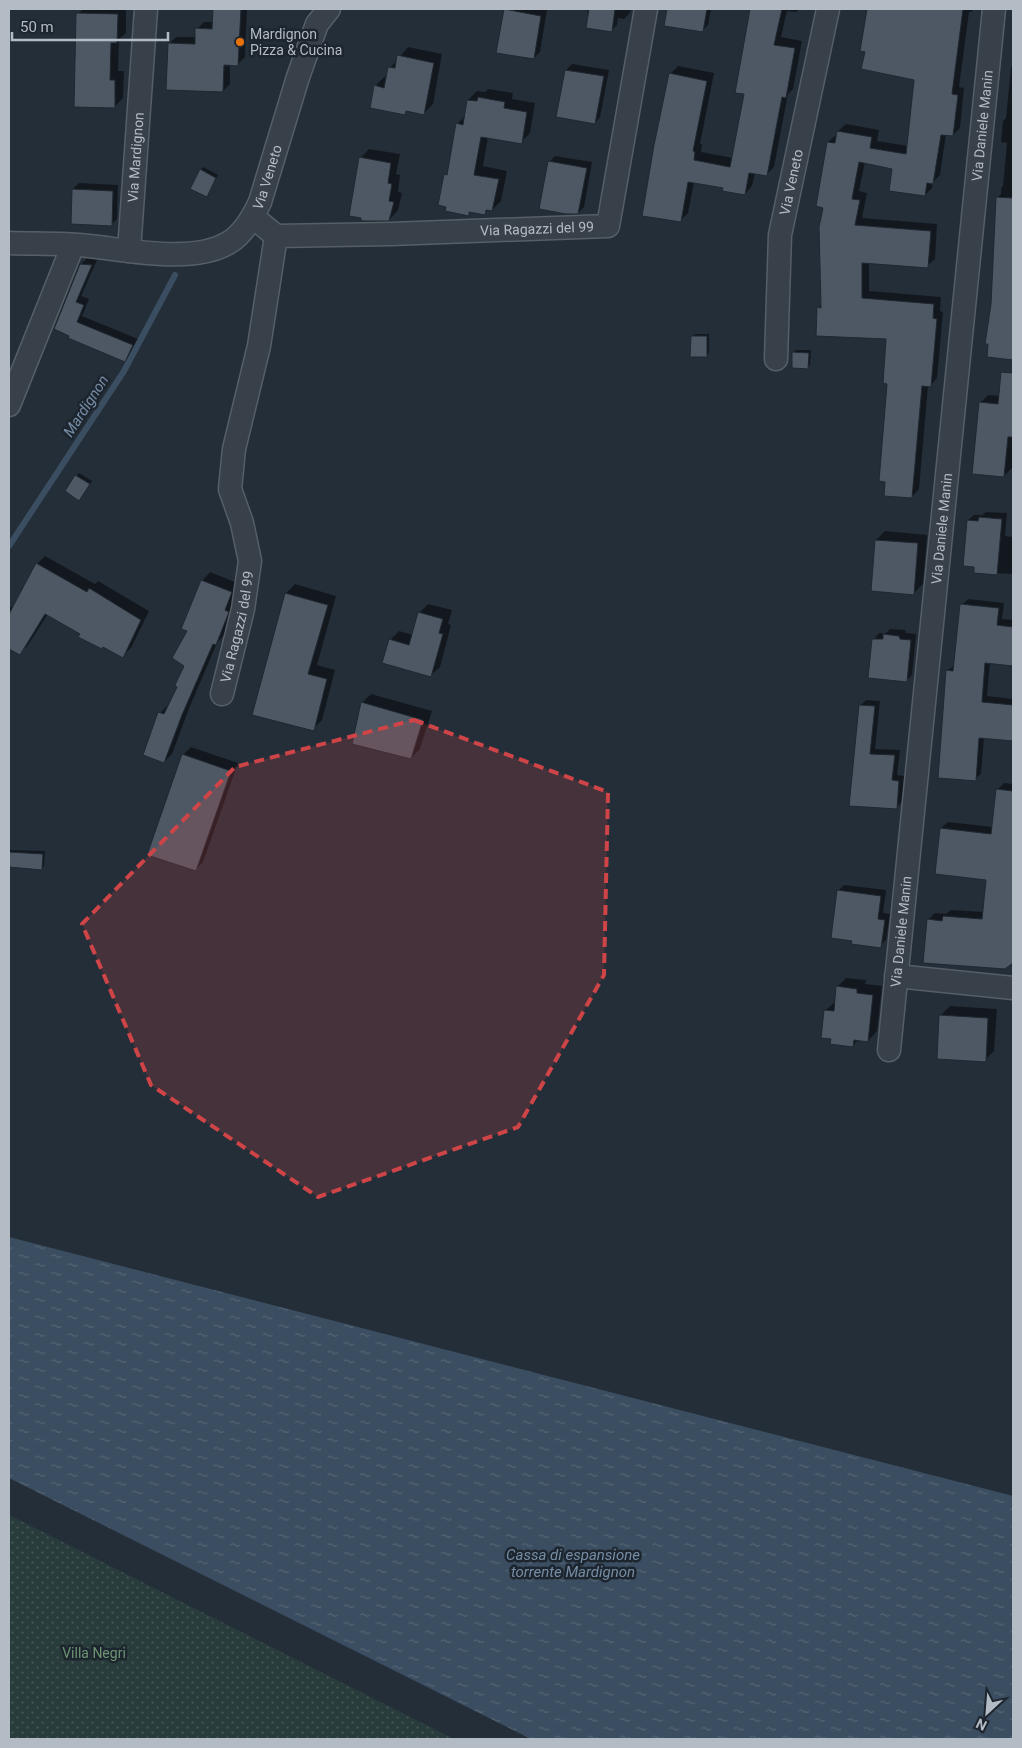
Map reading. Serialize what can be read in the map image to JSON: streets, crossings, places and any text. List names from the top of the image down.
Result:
{
  "streets": {
    "street": [
      "Via Daniele Manin",
      "Via Mardignon",
      "Via Veneto",
      "Via Ragazzi del 99"
    ]
  },
  "crossings": [
    ["Via Mardignon", "Via Veneto"]
  ],
  "water": ["Mardignon", "Cassa di espansione torrente Mardignon"],
  "parks": ["Villa Negri"],
  "places": ["Mardignon Pizza & Cucina"],
  "scale_bar": "50 m",
  "north": "bottom left"
}
